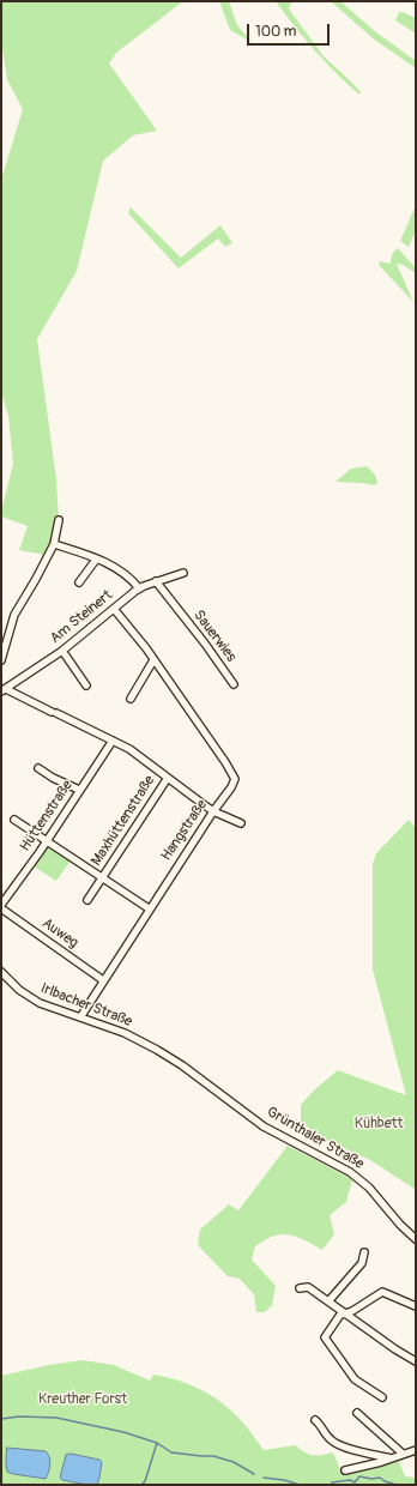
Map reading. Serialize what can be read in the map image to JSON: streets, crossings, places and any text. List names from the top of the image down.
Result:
{
  "streets": {
    "street": [
      "Am Steinert",
      "Sauerwies",
      "Hüttenstraße",
      "Maxhüttenstraße",
      "Hangstraße",
      "Auweg",
      "Irlbacher Straße",
      "Grünthaler Straße"
    ]
  },
  "crossings": [
    ["Am Steinert", "Sauerwies"],
    ["Am Steinert", "Hangstraße"],
    ["Hüttenstraße", "Maxhüttenstraße"],
    ["Hüttenstraße", "Auweg"],
    ["Maxhüttenstraße", "Hangstraße"],
    ["Hangstraße", "Auweg"],
    ["Hangstraße", "Irlbacher Straße"],
    ["Irlbacher Straße", "Grünthaler Straße"]
  ],
  "parks": ["Kühbett", "Kreuther Forst"],
  "scale_bar": "100 m"
}
